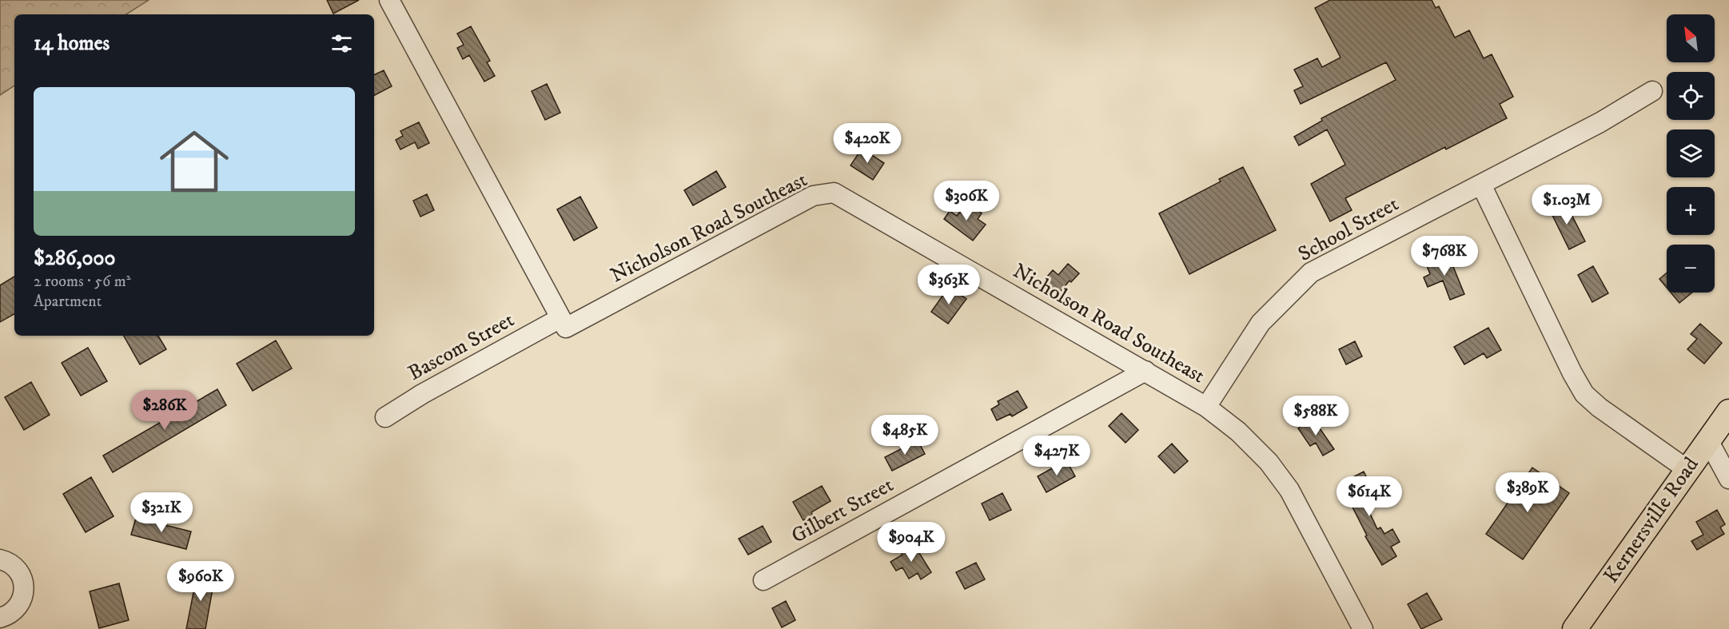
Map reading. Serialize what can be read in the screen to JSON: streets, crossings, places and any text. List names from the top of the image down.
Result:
{
  "streets": {
    "main road": ["Kernersville Road"],
    "street": [
      "Nicholson Road Southeast",
      "School Street",
      "Bascom Street",
      "Gilbert Street"
    ]
  },
  "crossings": [
    ["Nicholson Road Southeast", "School Street"],
    ["Nicholson Road Southeast", "Bascom Street"],
    ["Nicholson Road Southeast", "Gilbert Street"]
  ],
  "north": "top left",
  "page": {
    "map_buttons": ["+", "−"],
    "heading": "14 homes",
    "list": [
      {
        "name": "$286,000",
        "note": "2 rooms · 56 m² · Apartment"
      }
    ],
    "price": [
      "$420K",
      "$306K",
      "$1.03M",
      "$768K",
      "$363K",
      "$286K",
      "$588K",
      "$485K",
      "$427K",
      "$389K",
      "$614K",
      "$321K",
      "$904K",
      "$960K"
    ]
  }
}
